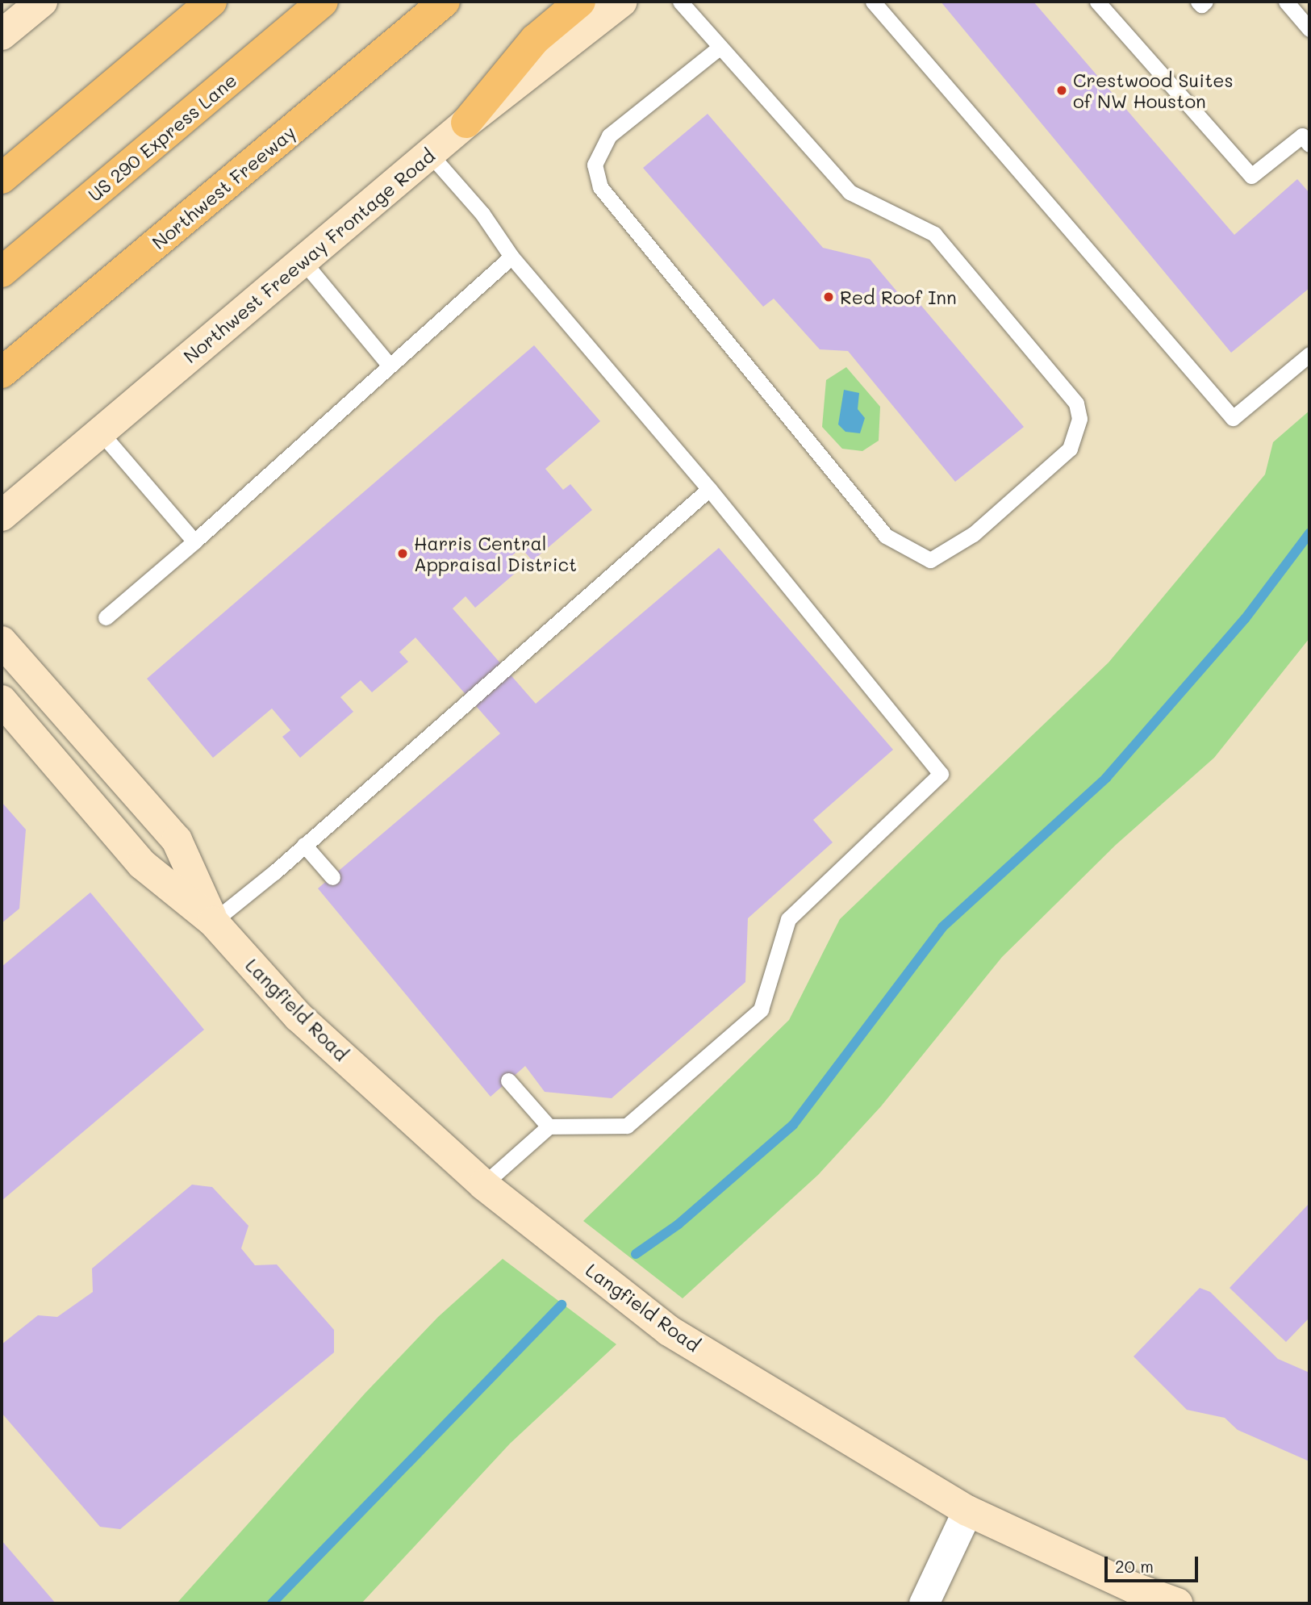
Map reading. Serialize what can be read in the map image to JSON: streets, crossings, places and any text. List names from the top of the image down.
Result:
{
  "streets": {
    "highway": ["US 290 Express Lane", "Northwest Freeway"],
    "street": ["Northwest Freeway Frontage Road", "Langfield Road"]
  },
  "places": ["Crestwood Suites of NW Houston", "Red Roof Inn", "Harris Central Appraisal District"],
  "scale_bar": "20 m"
}
